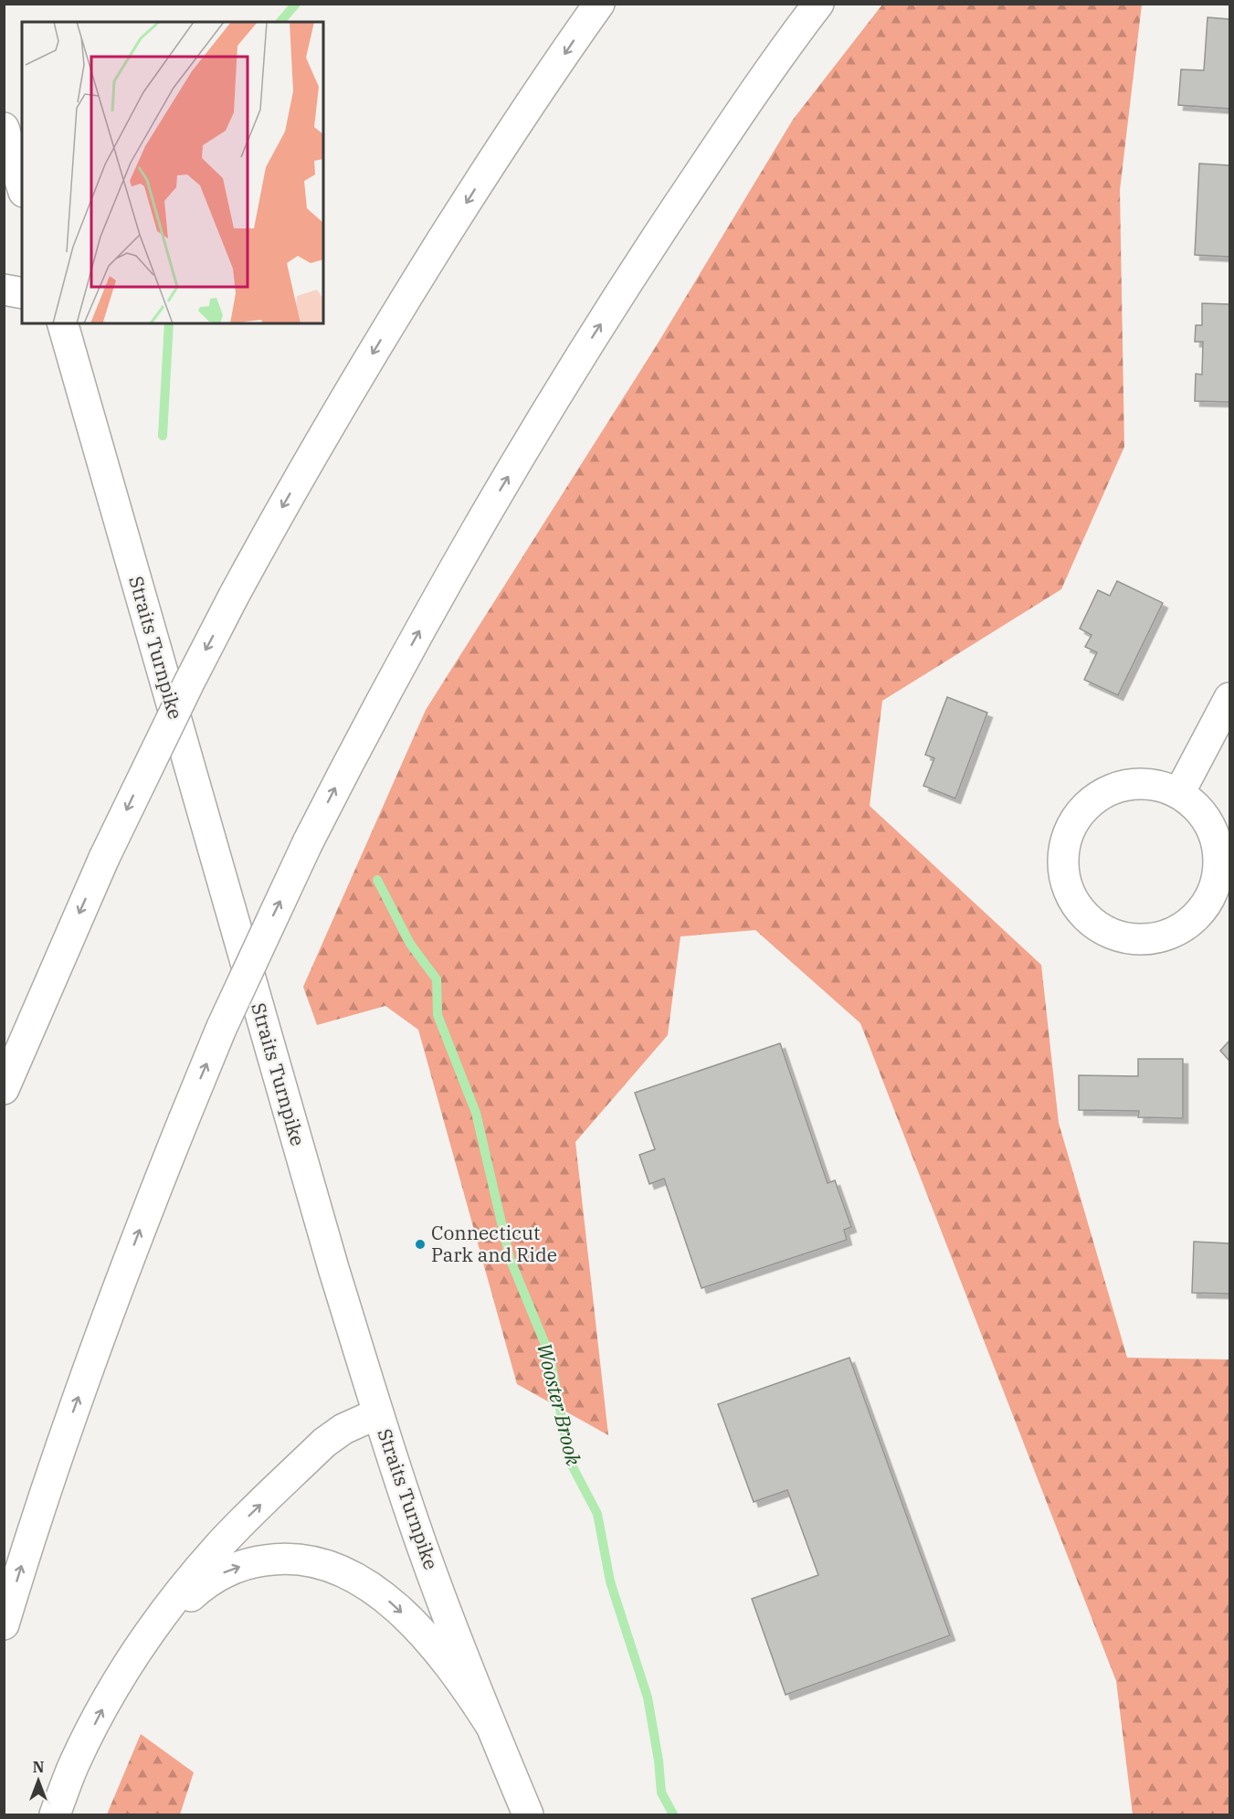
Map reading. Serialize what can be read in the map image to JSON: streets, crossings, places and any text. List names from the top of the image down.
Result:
{
  "streets": {
    "main road": ["Straits Turnpike"]
  },
  "water": ["Wooster Brook"],
  "places": ["Connecticut Park and Ride"],
  "north": "top"
}
